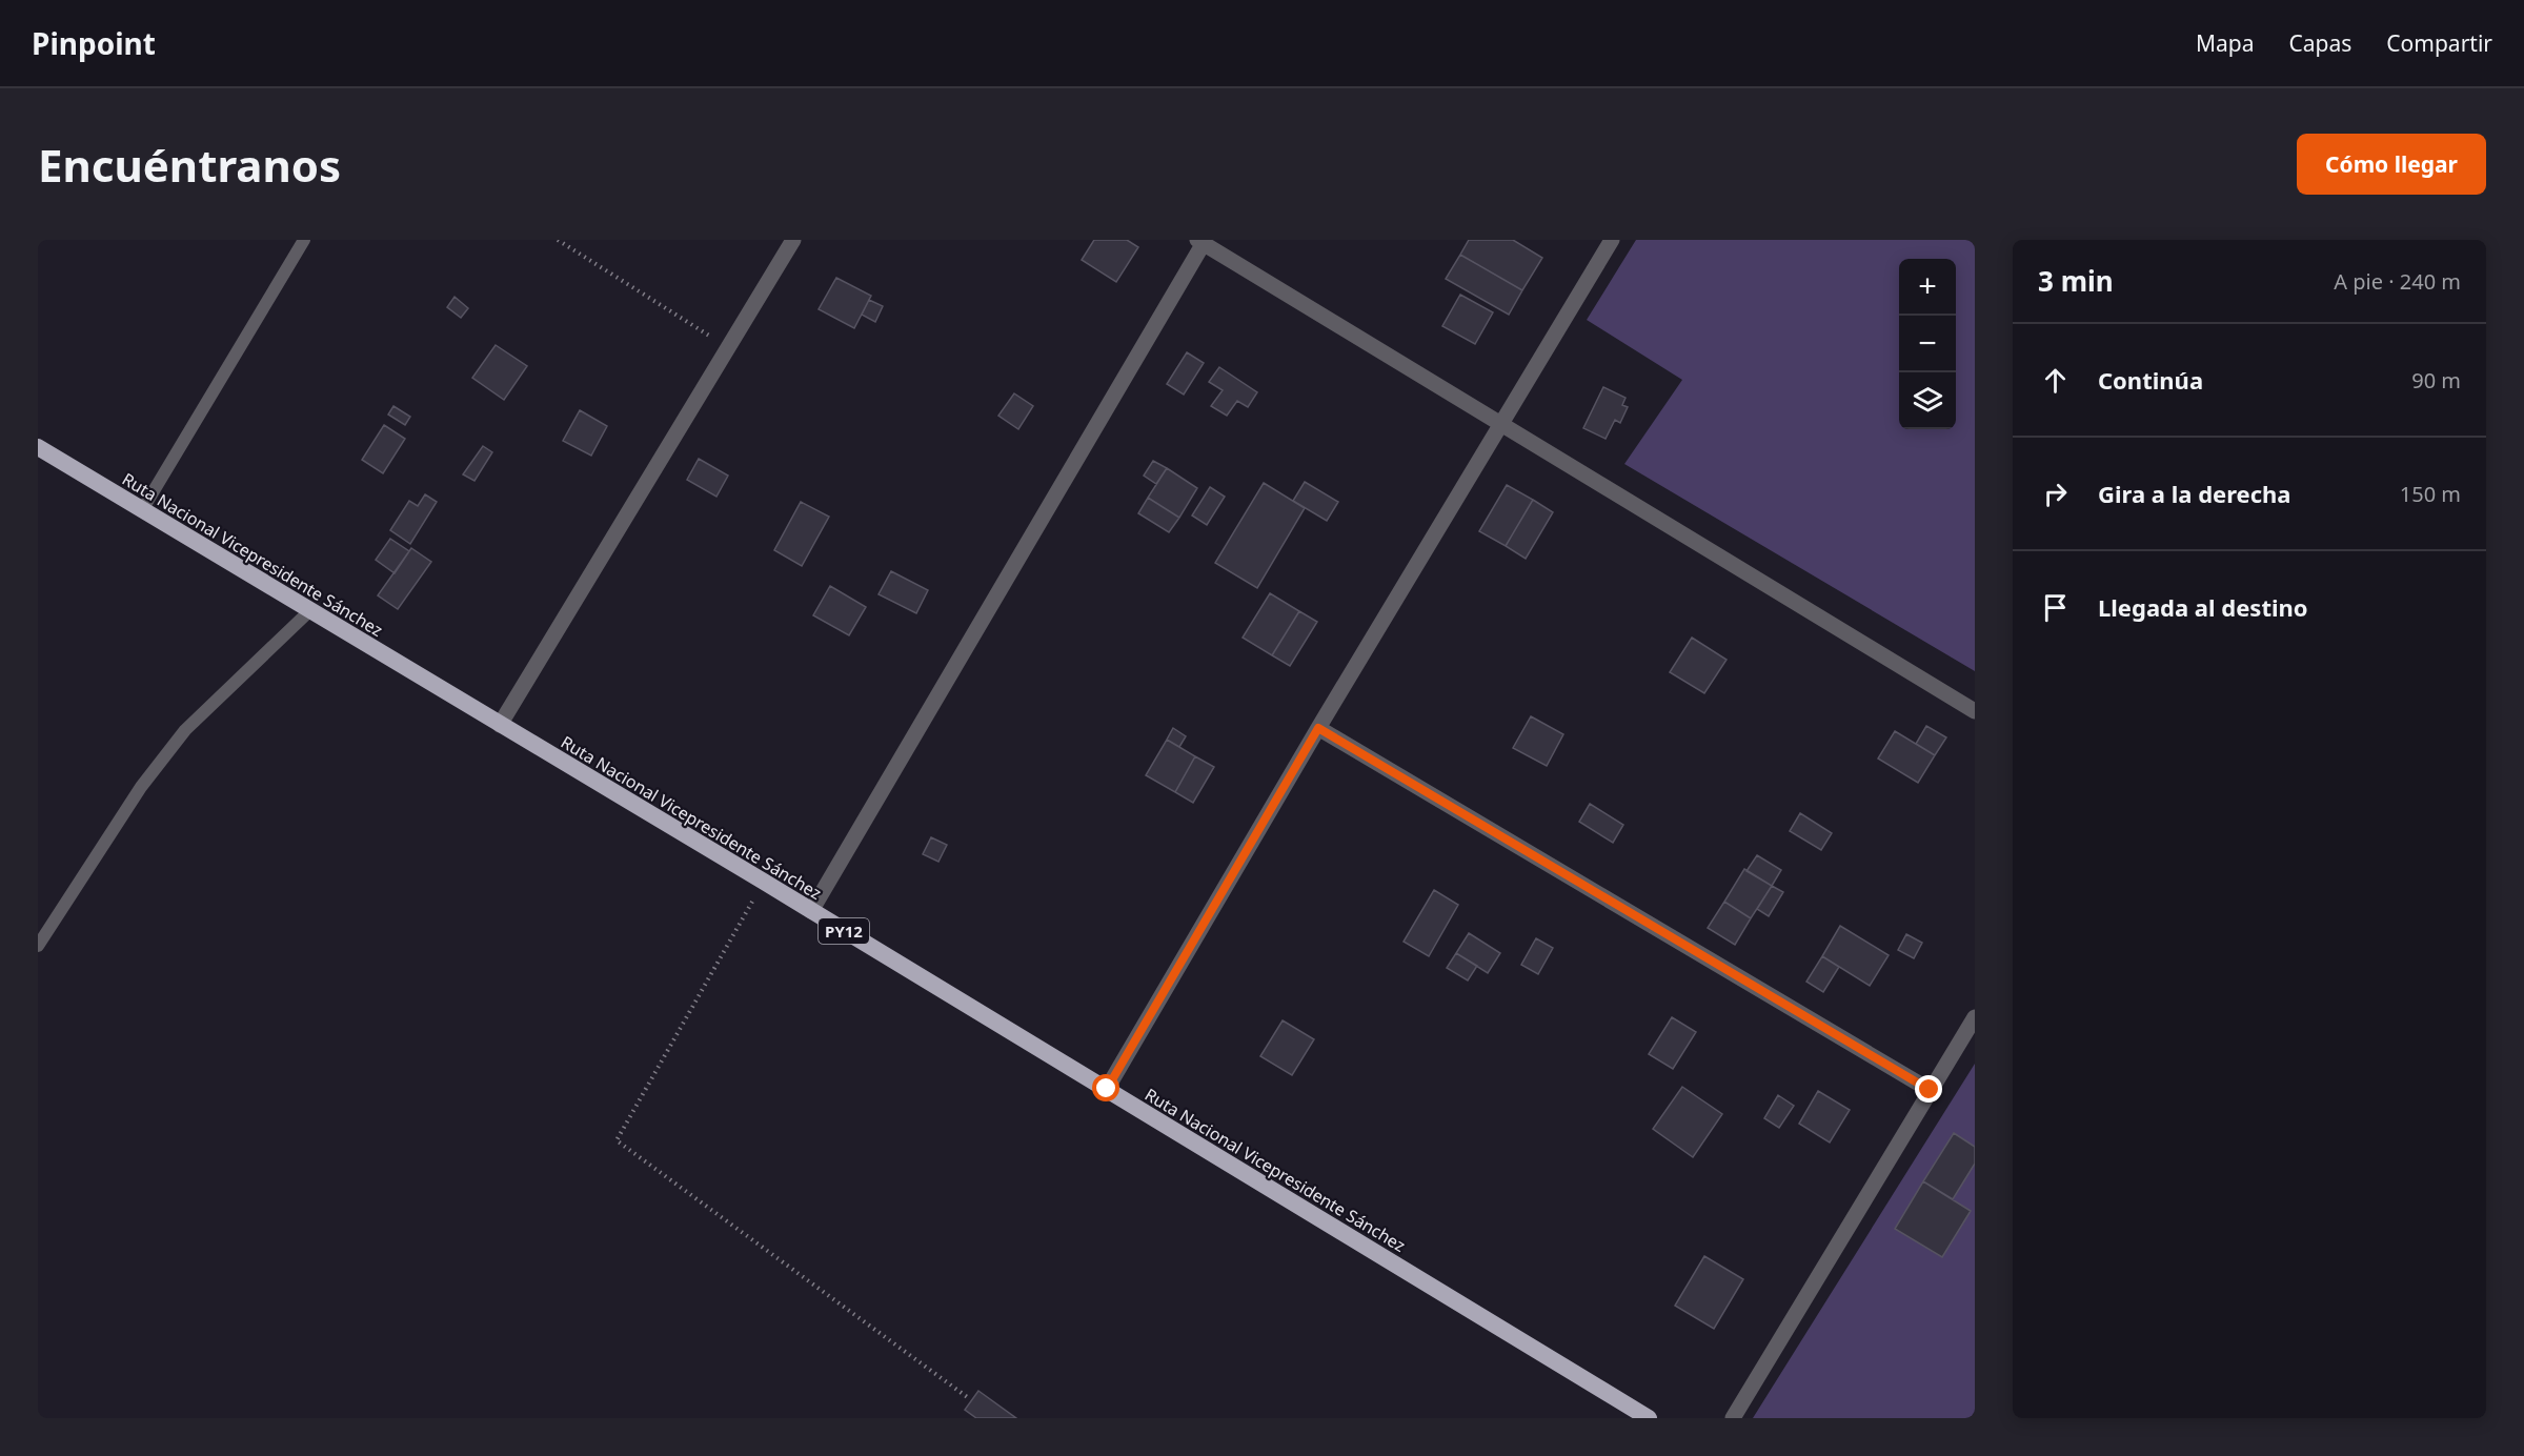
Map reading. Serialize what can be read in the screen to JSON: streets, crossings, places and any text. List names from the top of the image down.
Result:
{
  "streets": {
    "highway": ["Ruta Nacional Vicepresidente Sánchez", "PY12"]
  },
  "page": {
    "header": "Pinpoint",
    "nav": ["Mapa", "Capas", "Compartir"],
    "buttons": "Cómo llegar",
    "title": "Encuéntranos",
    "heading": ["3 min", "A pie · 240 m"],
    "map_buttons": ["+", "−"],
    "list": [
      ["Continúa", "90 m"],
      ["Gira a la derecha", "150 m"],
      "Llegada al destino"
    ]
  }
}
